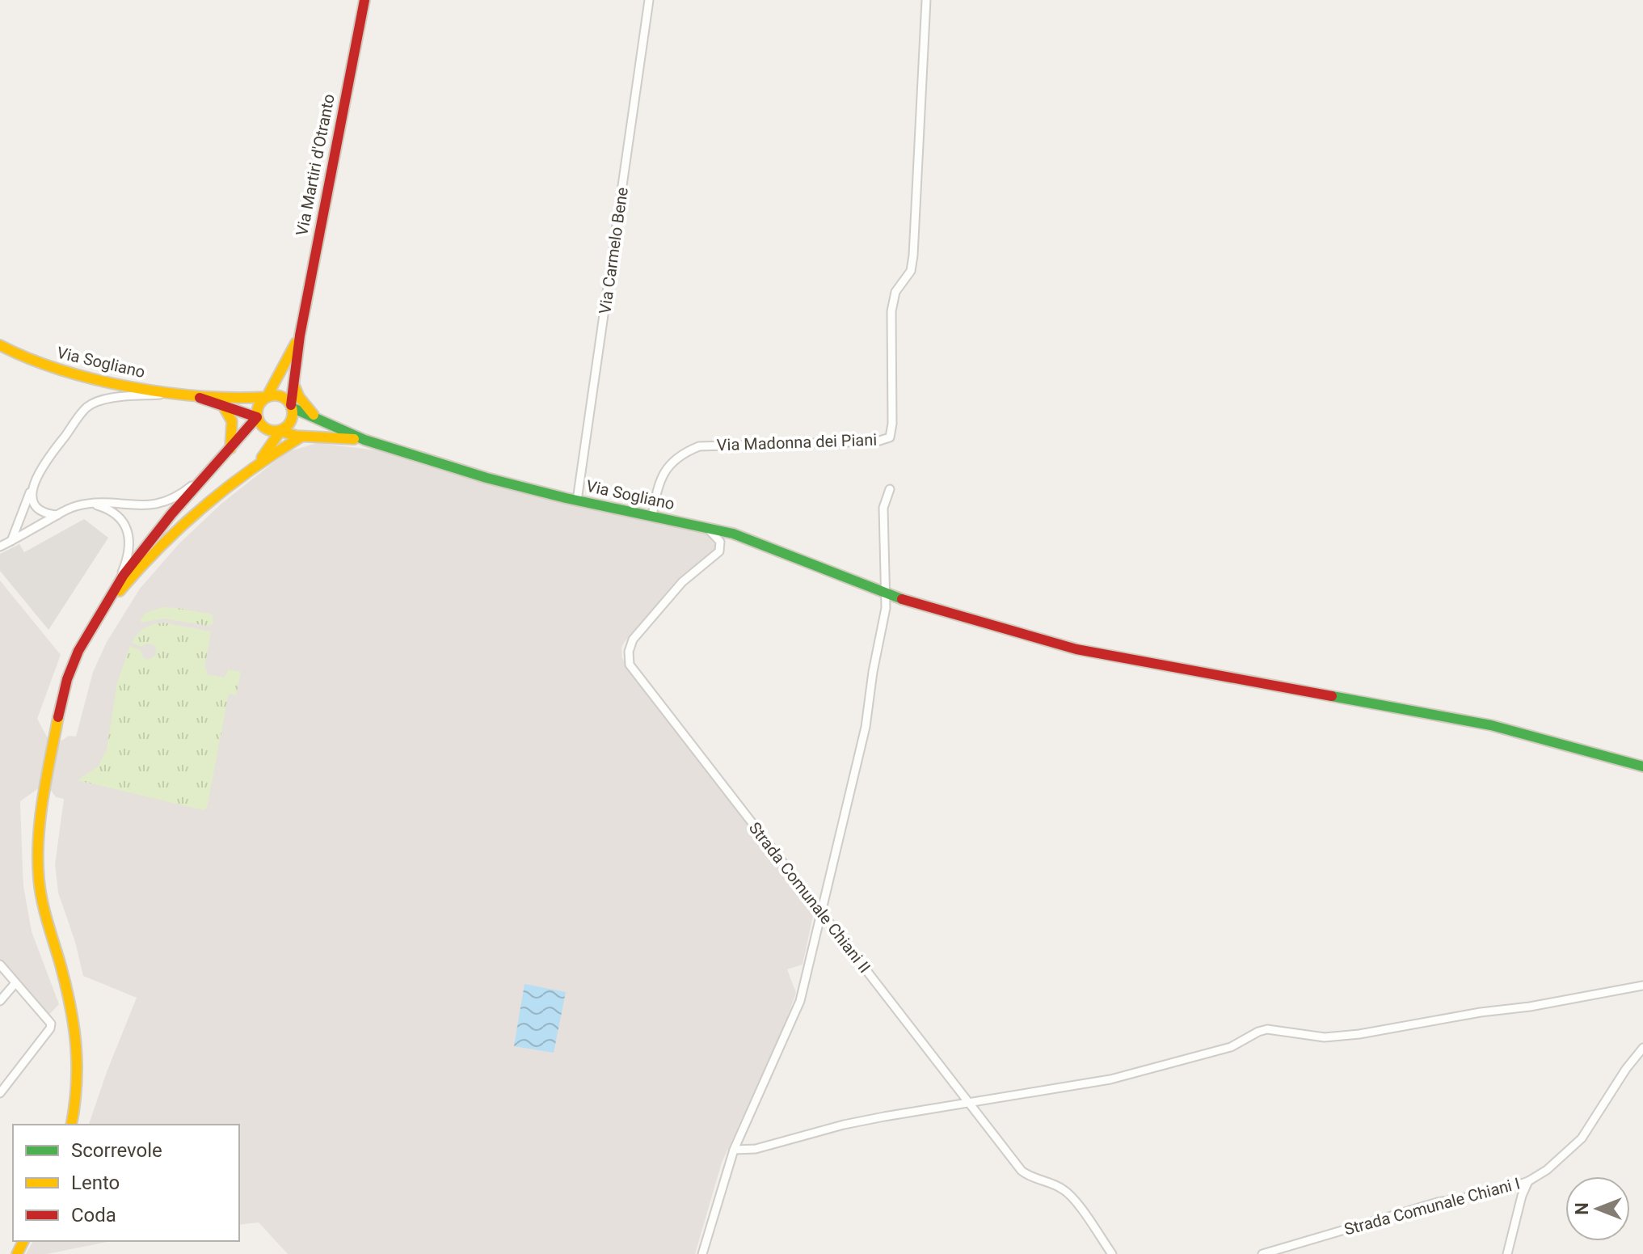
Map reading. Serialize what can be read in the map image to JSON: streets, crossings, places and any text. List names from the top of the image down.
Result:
{
  "streets": {
    "street": [
      "Via Martiri d'Otranto",
      "Via Carmelo Bene",
      "Via Sogliano",
      "Via Madonna dei Piani",
      "Strada Comunale Chiani II",
      "Strada Comunale Chiani I"
    ]
  },
  "crossings": [
    ["Via Martiri d'Otranto", "Via Sogliano"],
    ["Via Carmelo Bene", "Via Sogliano"],
    ["Via Sogliano", "Via Madonna dei Piani"],
    ["Via Sogliano", "Strada Comunale Chiani II"]
  ],
  "legend": ["Scorrevole", "Lento", "Coda"],
  "north": "left"
}
